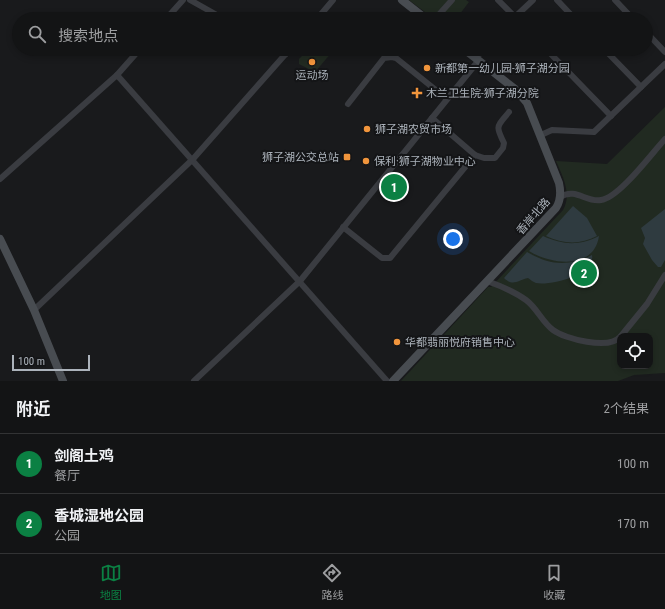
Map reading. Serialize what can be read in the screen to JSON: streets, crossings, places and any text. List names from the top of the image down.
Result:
{
  "streets": {
    "street": ["香岸北路"]
  },
  "places": {
    "other": [
      "运动场",
      "新都第一幼儿园-狮子湖分园",
      "狮子湖农贸市场",
      "保利·狮子湖物业中心",
      "华都翡丽悦府销售中心"
    ],
    "health": ["木兰卫生院-狮子湖分院"],
    "transit": ["狮子湖公交总站"]
  },
  "scale_bar": "100 m",
  "page": {
    "search": "搜索地点",
    "pins": ["1", "2"],
    "scale": "100 m",
    "heading": ["附近", "2个结果"],
    "list": [
      {
        "mark": "1",
        "name": "剑阁土鸡",
        "note": "餐厅",
        "value": "100 m"
      },
      {
        "mark": "2",
        "name": "香城湿地公园",
        "note": "公园",
        "value": "170 m"
      }
    ],
    "nav": ["地图", "路线", "收藏"]
  }
}
